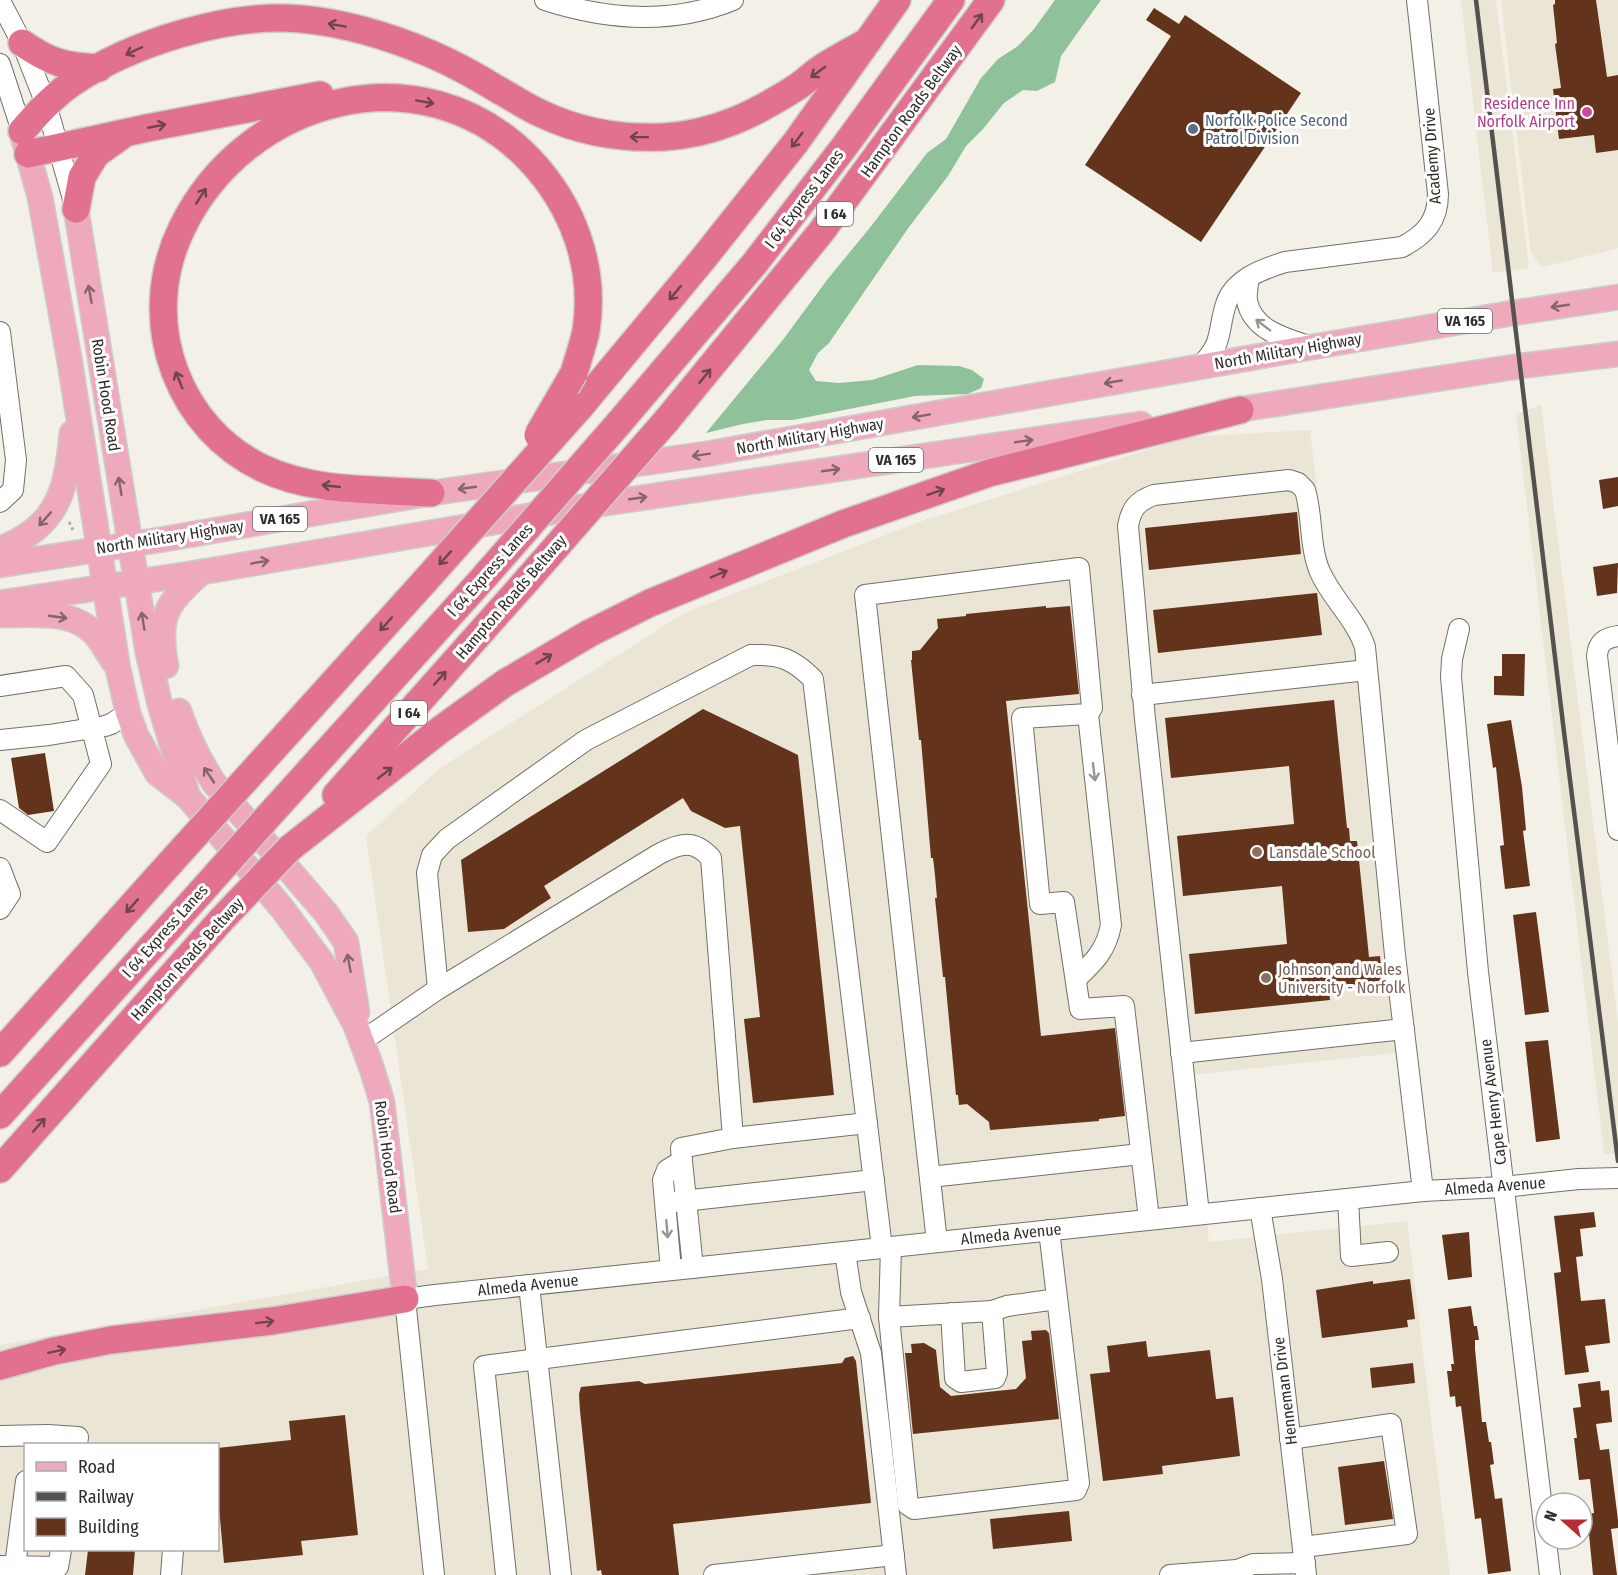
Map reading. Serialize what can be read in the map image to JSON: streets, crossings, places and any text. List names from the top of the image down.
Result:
{
  "streets": {
    "highway": ["Hampton Roads Beltway", "I 64 Express Lanes", "I 64"],
    "main road": ["VA 165", "North Military Highway", "Robin Hood Road"],
    "street": [
      "Academy Drive",
      "Cape Henry Avenue",
      "Almeda Avenue",
      "Henneman Drive"
    ]
  },
  "crossings": [
    ["Academy Drive", "North Military Highway"],
    ["VA 165", "Robin Hood Road"],
    ["North Military Highway", "Robin Hood Road"],
    ["Robin Hood Road", "Almeda Avenue"],
    ["Cape Henry Avenue", "Almeda Avenue"],
    ["Almeda Avenue", "Henneman Drive"]
  ],
  "places": [
    "Residence Inn Norfolk Airport",
    "Norfolk Police Second Patrol Division",
    "Lansdale School",
    "Johnson and Wales University - Norfolk"
  ],
  "legend": ["Road", "Railway", "Building"],
  "north": "left"
}
